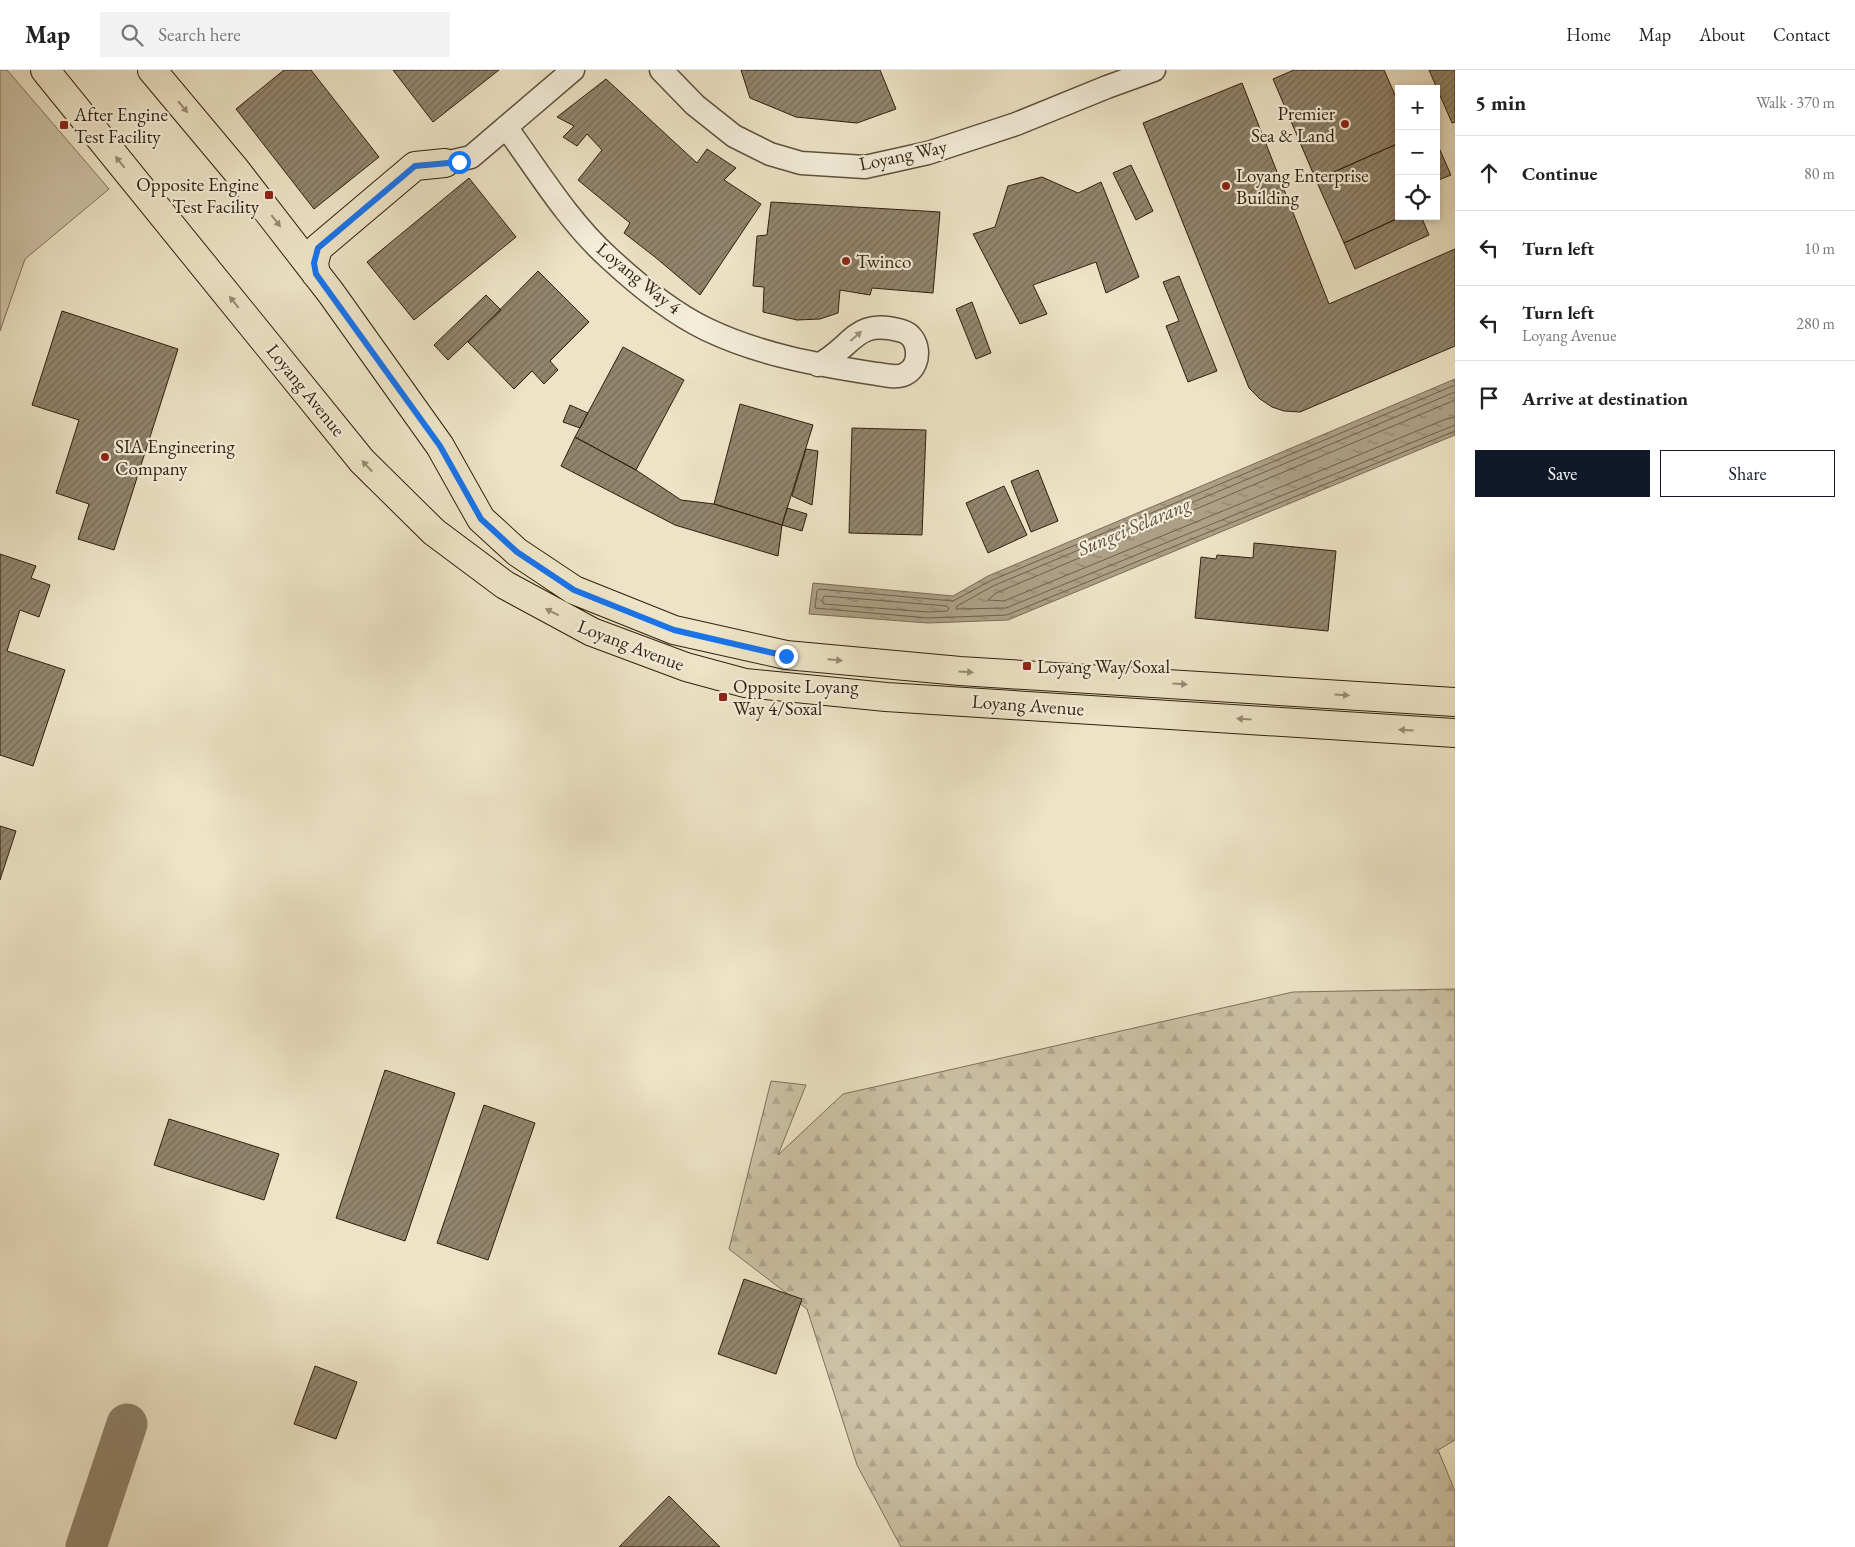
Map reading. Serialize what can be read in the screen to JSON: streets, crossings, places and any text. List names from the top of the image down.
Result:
{
  "streets": {
    "main road": ["Loyang Avenue"],
    "street": ["Loyang Way", "Loyang Way 4"]
  },
  "water": ["Sungei Selarang"],
  "places": {
    "other": [
      "Premier Sea & Land",
      "Loyang Enterprise Building",
      "Twinco",
      "SIA Engineering Company"
    ],
    "transit": [
      "After Engine Test Facility",
      "Opposite Engine Test Facility",
      "Loyang Way/Soxal",
      "Opposite Loyang Way 4/Soxal"
    ]
  },
  "page": {
    "header": "Map",
    "search": "Search here",
    "nav": [
      "Home",
      "Map",
      "About",
      "Contact"
    ],
    "heading": ["5 min", "Walk · 370 m"],
    "map_buttons": ["+", "−"],
    "list": [
      ["Continue", "80 m"],
      ["Turn left", "10 m"],
      ["Turn left", "Loyang Avenue", "280 m"],
      "Arrive at destination"
    ],
    "buttons": ["Save", "Share"]
  }
}
